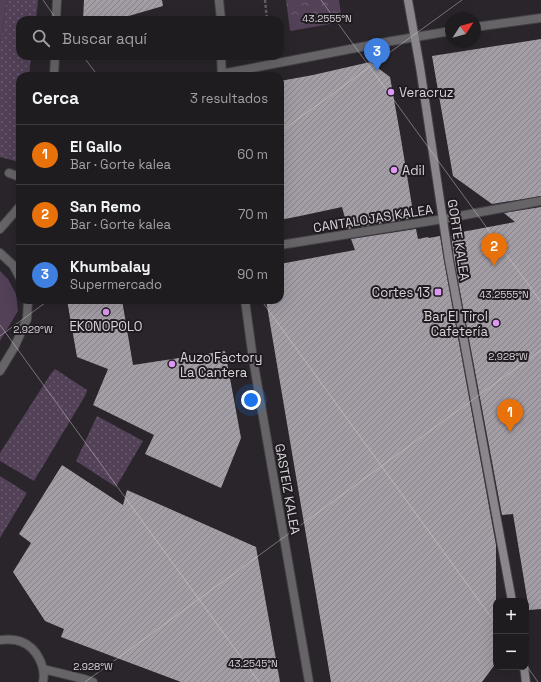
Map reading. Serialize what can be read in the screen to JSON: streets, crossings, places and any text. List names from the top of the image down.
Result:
{
  "streets": {
    "street": ["CANTALOJAS KALEA", "GORTE KALEA", "GASTEIZ KALEA"]
  },
  "crossings": [
    ["CANTALOJAS KALEA", "GORTE KALEA"]
  ],
  "places": {
    "other": [
      "Veracruz",
      "Adil",
      "EKONOPOLO",
      "Bar El Tirol Cafetería",
      "Auzo Factory La Cantera"
    ],
    "transit": ["Cortes 13"]
  },
  "north": "top right",
  "page": {
    "search": "Buscar aquí",
    "pins": ["3", "2", "1"],
    "heading": ["Cerca", "3 resultados"],
    "list": [
      {
        "mark": "1",
        "name": "El Gallo",
        "note": "Bar · Gorte kalea",
        "value": "60 m"
      },
      {
        "mark": "2",
        "name": "San Remo",
        "note": "Bar · Gorte kalea",
        "value": "70 m"
      },
      {
        "mark": "3",
        "name": "Khumbalay",
        "note": "Supermercado",
        "value": "90 m"
      }
    ],
    "map_buttons": ["+", "−"]
  },
  "coordinates": [
    "43.2555°N",
    "2.929°W",
    "2.928°W",
    "43.2545°N"
  ]
}
